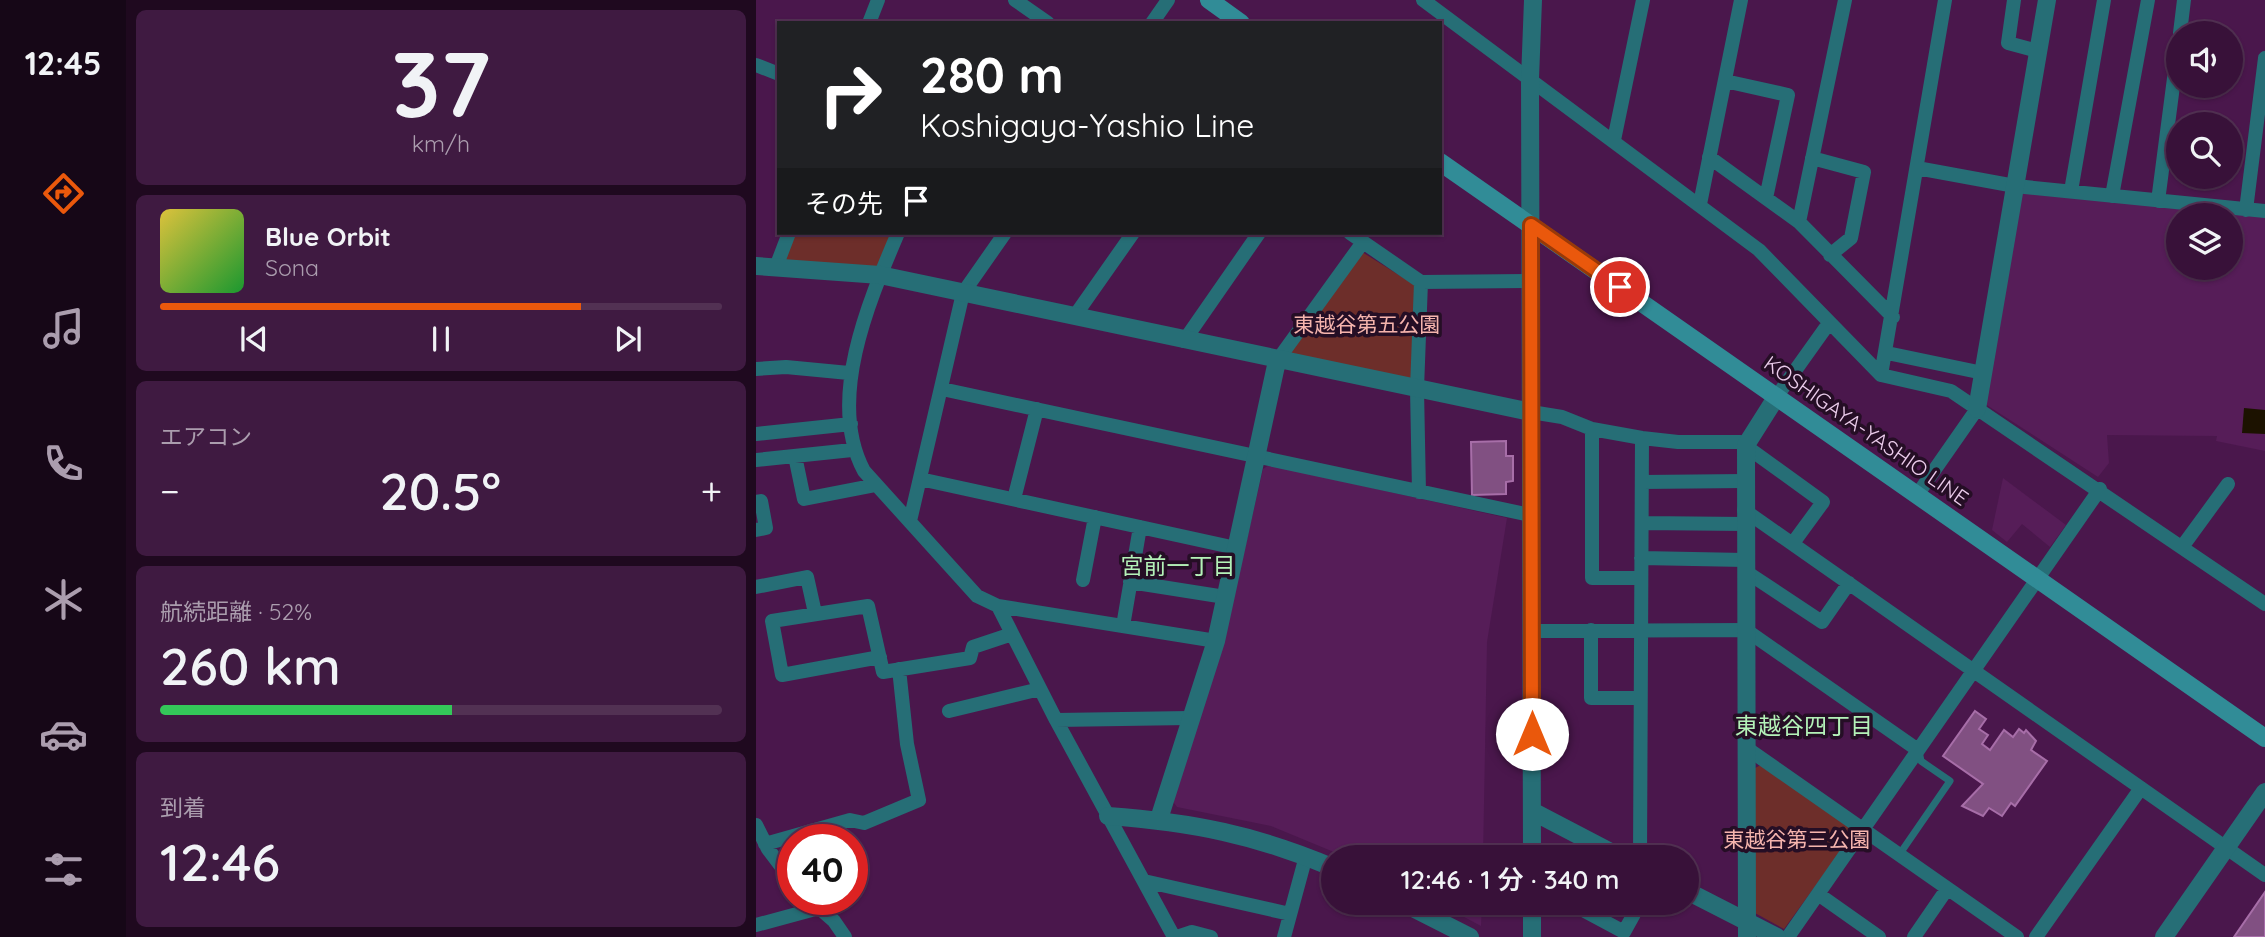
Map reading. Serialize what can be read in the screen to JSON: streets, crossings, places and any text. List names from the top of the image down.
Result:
{
  "streets": {
    "main road": ["KOSHIGAYA-YASHIO LINE"]
  },
  "districts": ["宮前一丁目", "東越谷四丁目"],
  "parks": ["東越谷第五公園", "東越谷第三公園"],
  "page": {
    "tabs": "12:45",
    "tile": [
      ["37", "km/h"],
      "エアコン",
      ["航続距離 · 52%", "260 km"],
      ["到着", "12:46"]
    ],
    "turn": ["280 m", "Koshigaya-Yashio Line"],
    "then": "その先",
    "song": ["Blue Orbit", "Sona"],
    "heat": ["−", "20.5°", "+"],
    "limit": "40",
    "trip": "12:46 · 1 分 · 340 m"
  }
}
